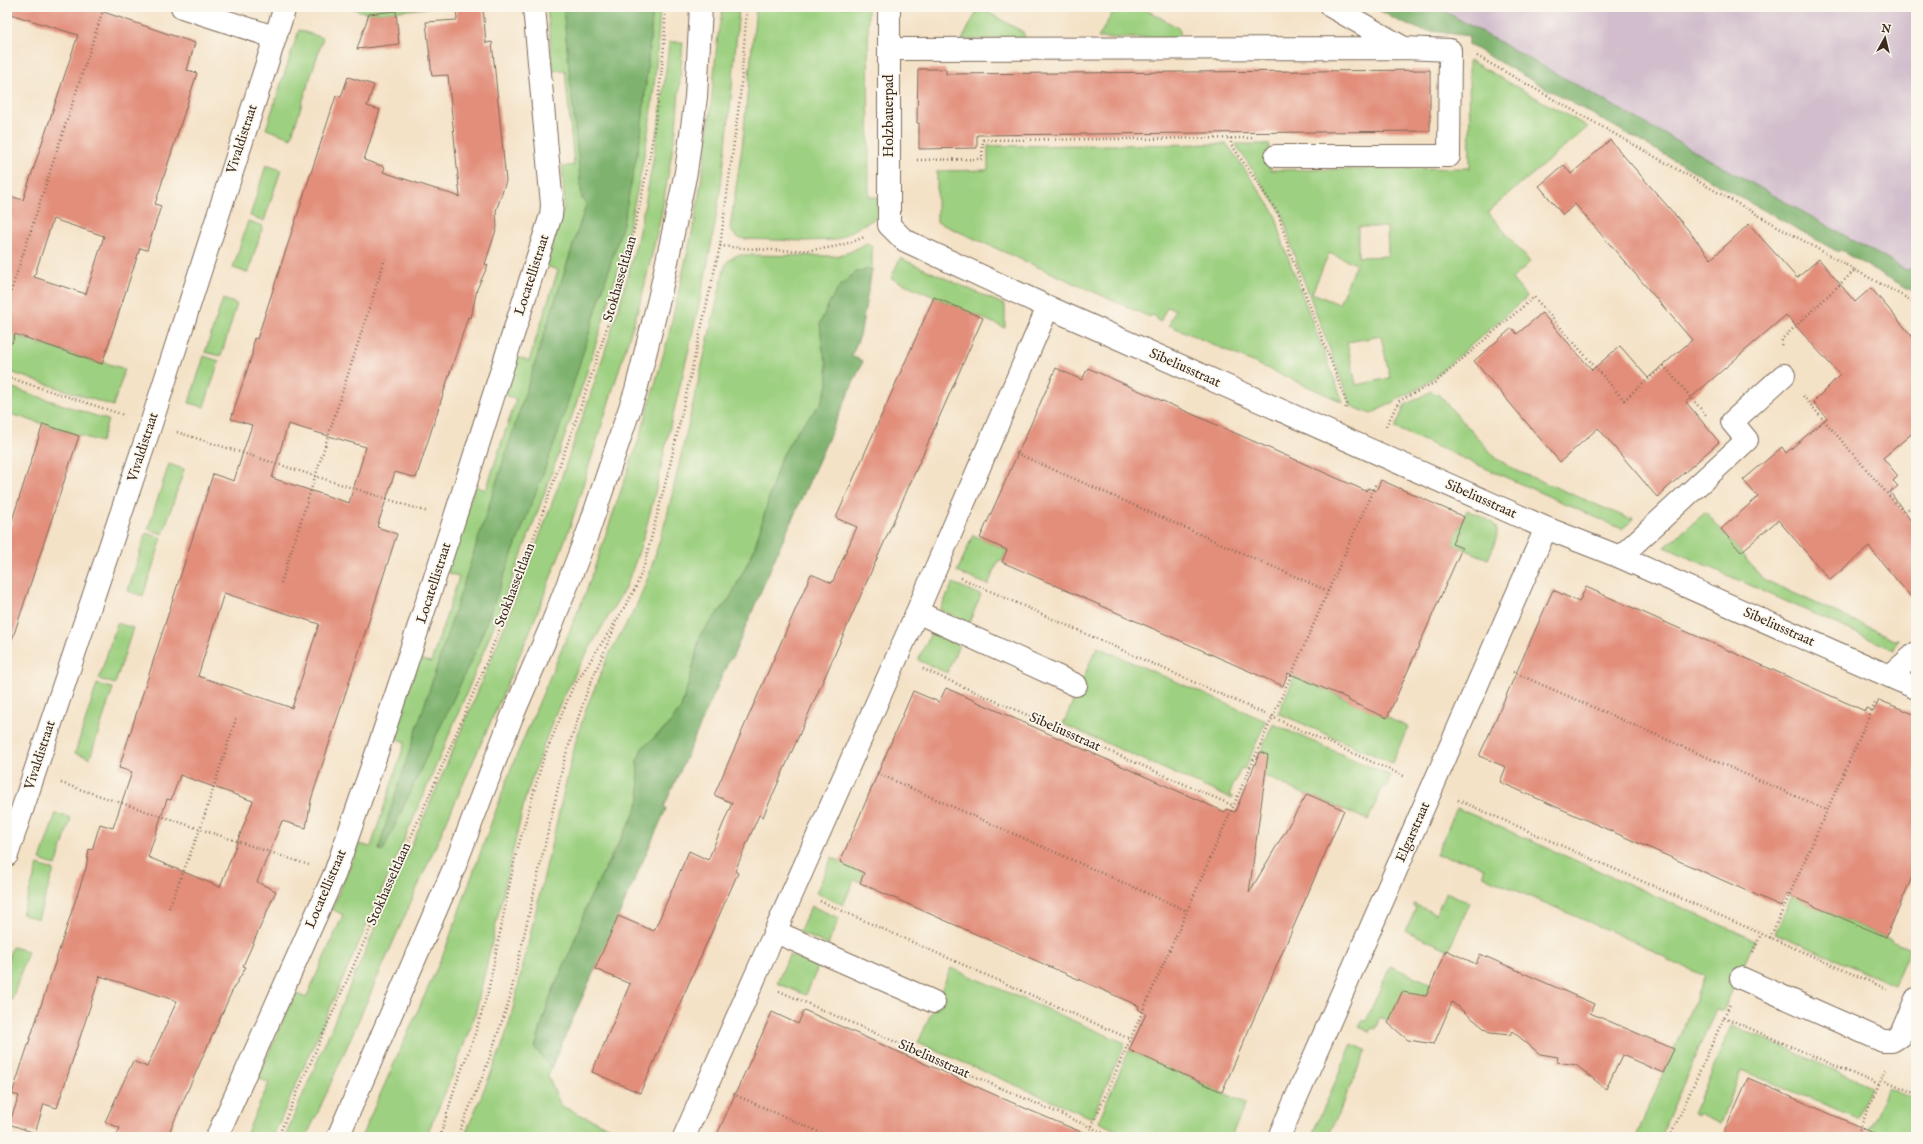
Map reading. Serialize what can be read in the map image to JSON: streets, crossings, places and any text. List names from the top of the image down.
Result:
{
  "streets": {
    "street": [
      "Holzbauerpad",
      "Vivaldistraat",
      "Locatellistraat",
      "Sibeliusstraat",
      "Elgarstraat"
    ],
    "path": ["Stokhasseltlaan"]
  },
  "crossings": [
    ["Holzbauerpad", "Sibeliusstraat"],
    ["Sibeliusstraat", "Elgarstraat"]
  ],
  "north": "top"
}
